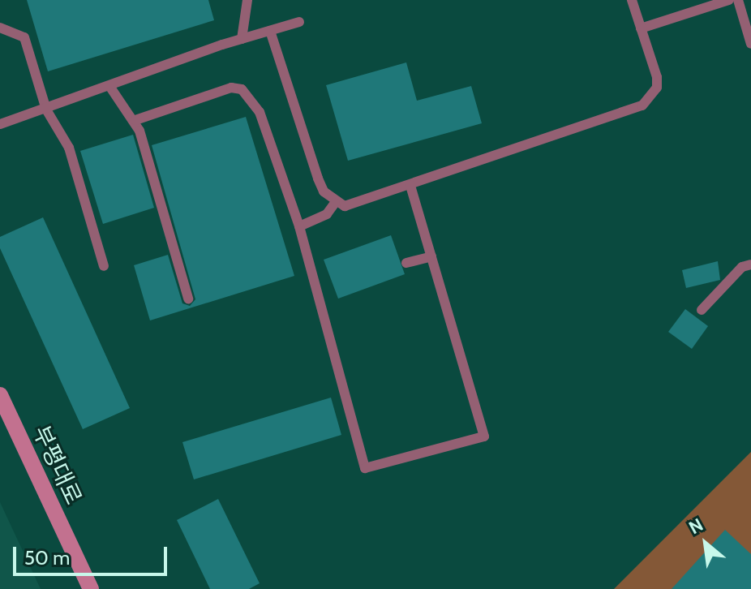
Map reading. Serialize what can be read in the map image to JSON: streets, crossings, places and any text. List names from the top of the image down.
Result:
{
  "streets": {
    "main road": ["부평대로"]
  },
  "scale_bar": "50 m",
  "north": "top left"
}
